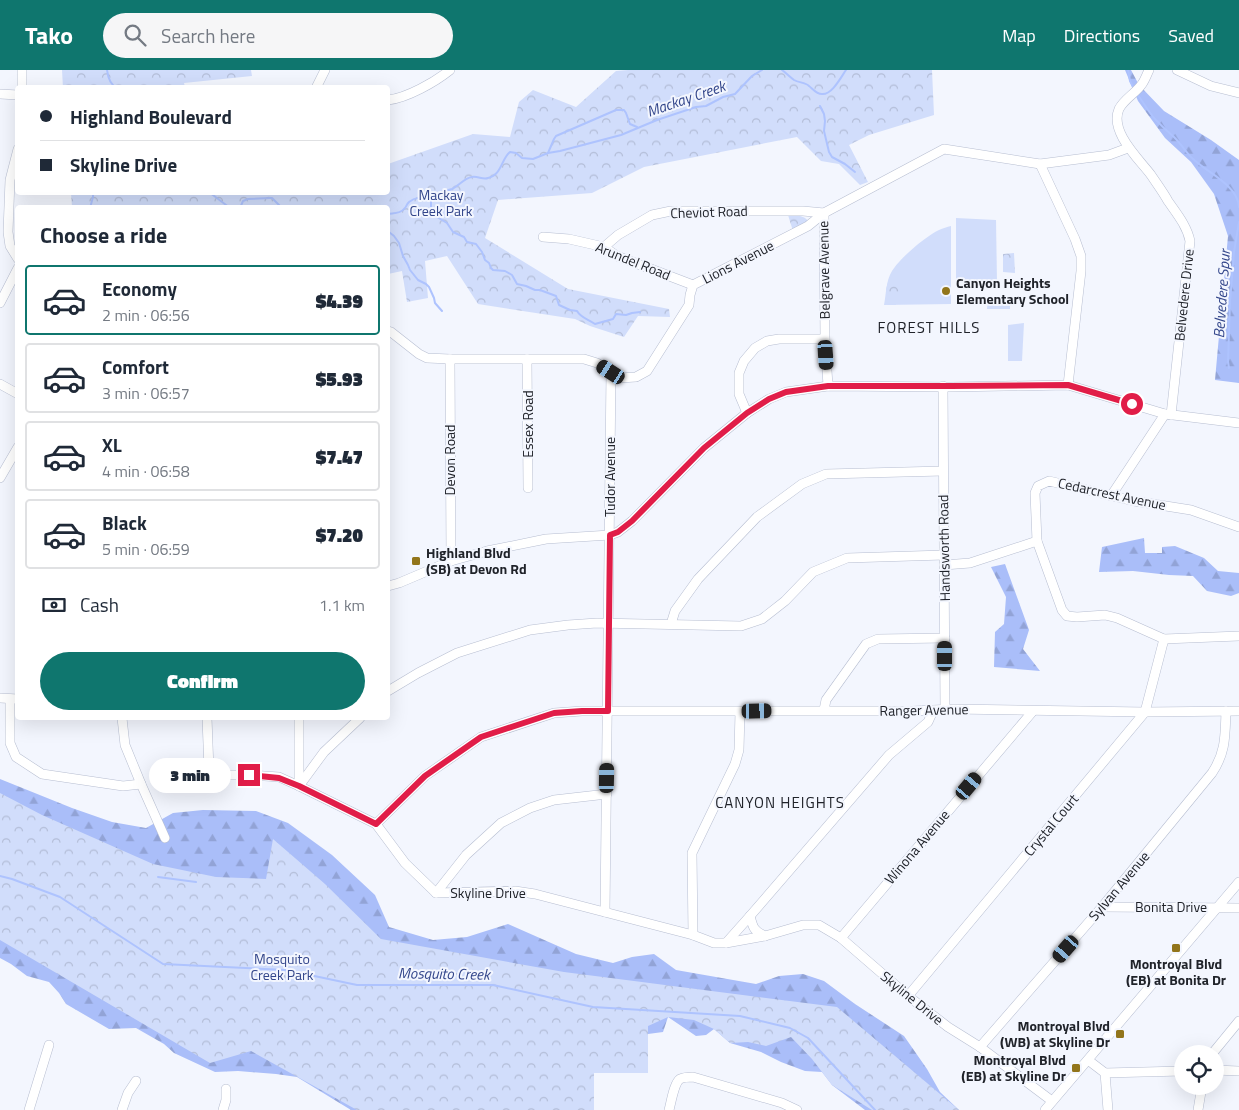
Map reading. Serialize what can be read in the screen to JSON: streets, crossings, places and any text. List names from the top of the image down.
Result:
{
  "streets": {
    "street": [
      "Cheviot Road",
      "Arundel Road",
      "Lions Avenue",
      "Belgrave Avenue",
      "Belvedere Drive",
      "Essex Road",
      "Devon Road",
      "Tudor Avenue",
      "Cedarcrest Avenue",
      "Handsworth Road",
      "Ranger Avenue",
      "Crystal Court",
      "Winona Avenue",
      "Sylvan Avenue",
      "Skyline Drive",
      "Bonita Drive"
    ]
  },
  "crossings": [
    ["Cheviot Road", "Arundel Road"],
    ["Cheviot Road", "Lions Avenue"],
    ["Cheviot Road", "Belgrave Avenue"],
    ["Arundel Road", "Lions Avenue"],
    ["Lions Avenue", "Belgrave Avenue"],
    ["Lions Avenue", "Belvedere Drive"],
    ["Lions Avenue", "Essex Road"],
    ["Lions Avenue", "Devon Road"],
    ["Lions Avenue", "Tudor Avenue"],
    ["Belvedere Drive", "Cedarcrest Avenue"],
    ["Tudor Avenue", "Ranger Avenue"],
    ["Tudor Avenue", "Skyline Drive"],
    ["Handsworth Road", "Ranger Avenue"],
    ["Ranger Avenue", "Crystal Court"],
    ["Ranger Avenue", "Winona Avenue"],
    ["Ranger Avenue", "Sylvan Avenue"],
    ["Ranger Avenue", "Skyline Drive"],
    ["Crystal Court", "Skyline Drive"],
    ["Winona Avenue", "Skyline Drive"],
    ["Sylvan Avenue", "Skyline Drive"],
    ["Sylvan Avenue", "Bonita Drive"]
  ],
  "districts": ["FOREST HILLS", "CANYON HEIGHTS"],
  "water": ["Mackay Creek", "Belvedere Spur", "Mosquito Creek"],
  "parks": ["Mackay Creek Park", "Mosquito Creek Park"],
  "places": {
    "other": ["Canyon Heights Elementary School"],
    "transit": [
      "Highland Blvd (SB) at Devon Rd",
      "Montroyal Blvd (EB) at Bonita Dr",
      "Montroyal Blvd (WB) at Skyline Dr",
      "Montroyal Blvd (EB) at Skyline Dr"
    ]
  },
  "page": {
    "header": "Tako",
    "search": "Search here",
    "nav": ["Map", "Directions", "Saved"],
    "banner": ["Highland Boulevard", "Skyline Drive"],
    "heading": "Choose a ride",
    "list": [
      {
        "name": "Economy",
        "note": "2 min · 06:56",
        "value": "$4.39"
      },
      {
        "name": "Comfort",
        "note": "3 min · 06:57",
        "value": "$5.93"
      },
      {
        "name": "XL",
        "note": "4 min · 06:58",
        "value": "$7.47"
      },
      {
        "name": "Black",
        "note": "5 min · 06:59",
        "value": "$7.20"
      }
    ],
    "pay": ["Cash", "1.1 km"],
    "buttons": "Confirm",
    "bubble": "3 min"
  }
}
